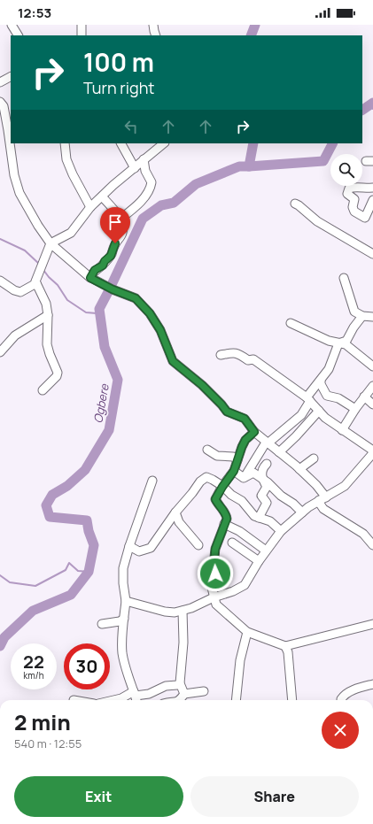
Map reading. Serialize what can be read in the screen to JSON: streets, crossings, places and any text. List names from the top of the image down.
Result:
{
  "water": ["Ogbere"],
  "page": {
    "status": "12:53",
    "turn": ["100 m", "Turn right"],
    "speed": "22 km/h",
    "limit": "30",
    "heading": ["2 min", "540 m · 12:55"],
    "buttons": ["Exit", "Share"]
  }
}
